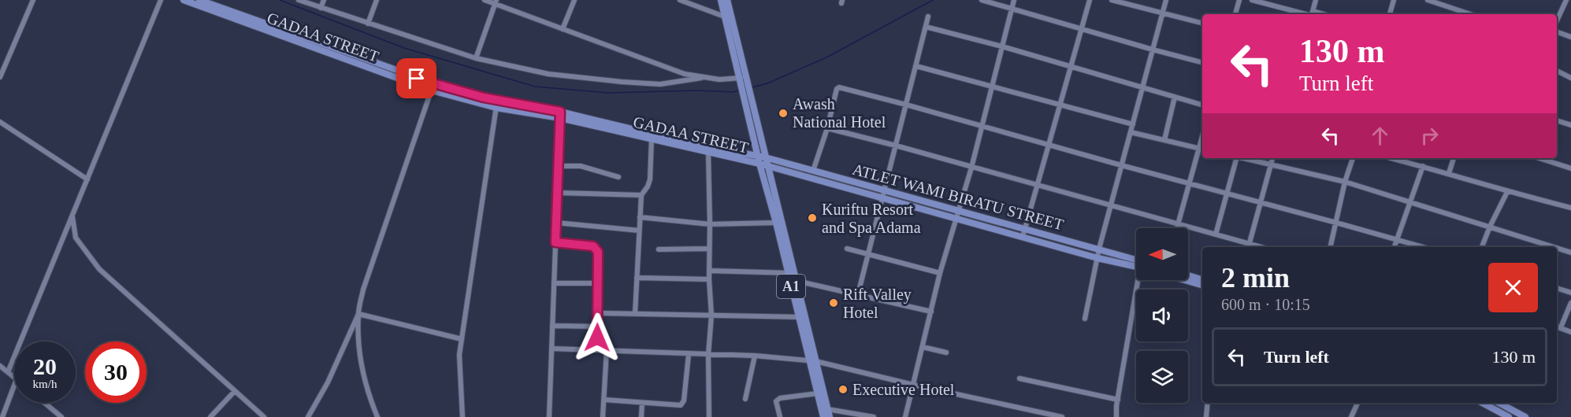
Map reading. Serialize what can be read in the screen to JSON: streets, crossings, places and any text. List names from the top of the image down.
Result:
{
  "streets": {
    "main road": ["GADAA STREET", "ATLET WAMI BIRATU STREET", "A1"]
  },
  "crossings": [
    ["GADAA STREET", "ATLET WAMI BIRATU STREET"],
    ["GADAA STREET", "A1"],
    ["ATLET WAMI BIRATU STREET", "A1"]
  ],
  "places": [
    "Awash National Hotel",
    "Kuriftu Resort and Spa Adama",
    "Rift Valley Hotel",
    "Executive Hotel"
  ],
  "north": "left",
  "page": {
    "turn": ["130 m", "Turn left"],
    "heading": ["2 min", "600 m · 10:15"],
    "list": [
      {
        "name": "Turn left",
        "value": "130 m"
      }
    ],
    "speed": "20 km/h",
    "limit": "30"
  }
}
